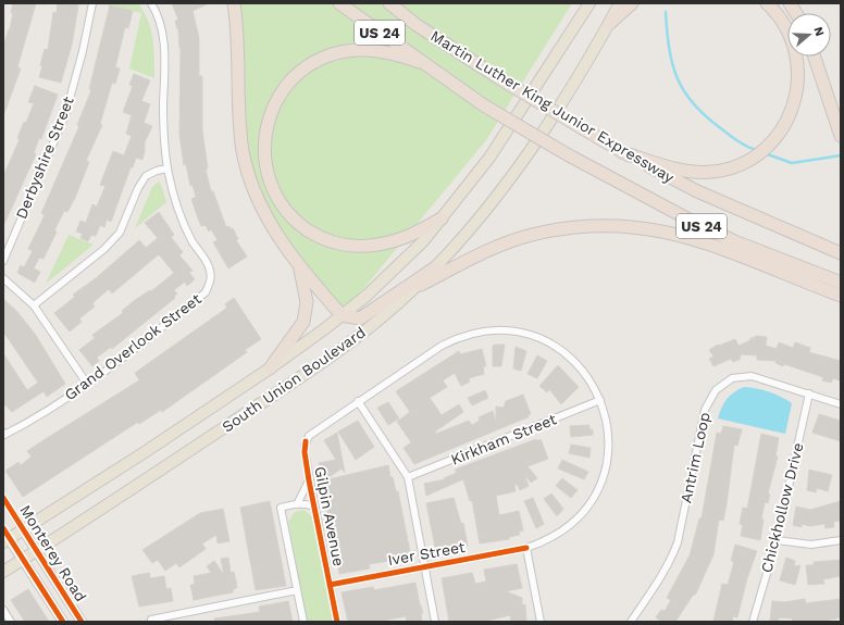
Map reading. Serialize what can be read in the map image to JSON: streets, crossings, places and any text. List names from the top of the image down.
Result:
{
  "streets": {
    "highway": ["US 24", "Martin Luther King Junior Expressway"],
    "main road": ["South Union Boulevard"],
    "street": [
      "Derbyshire Street",
      "Grand Overlook Street",
      "Kirkham Street",
      "Antrim Loop",
      "Chickhollow Drive",
      "Gilpin Avenue",
      "Monterey Road",
      "Iver Street"
    ]
  },
  "crossings": [
    ["South Union Boulevard", "Monterey Road"],
    ["Kirkham Street", "Iver Street"],
    ["Antrim Loop", "Chickhollow Drive"],
    ["Gilpin Avenue", "Iver Street"]
  ],
  "north": "right"
}
